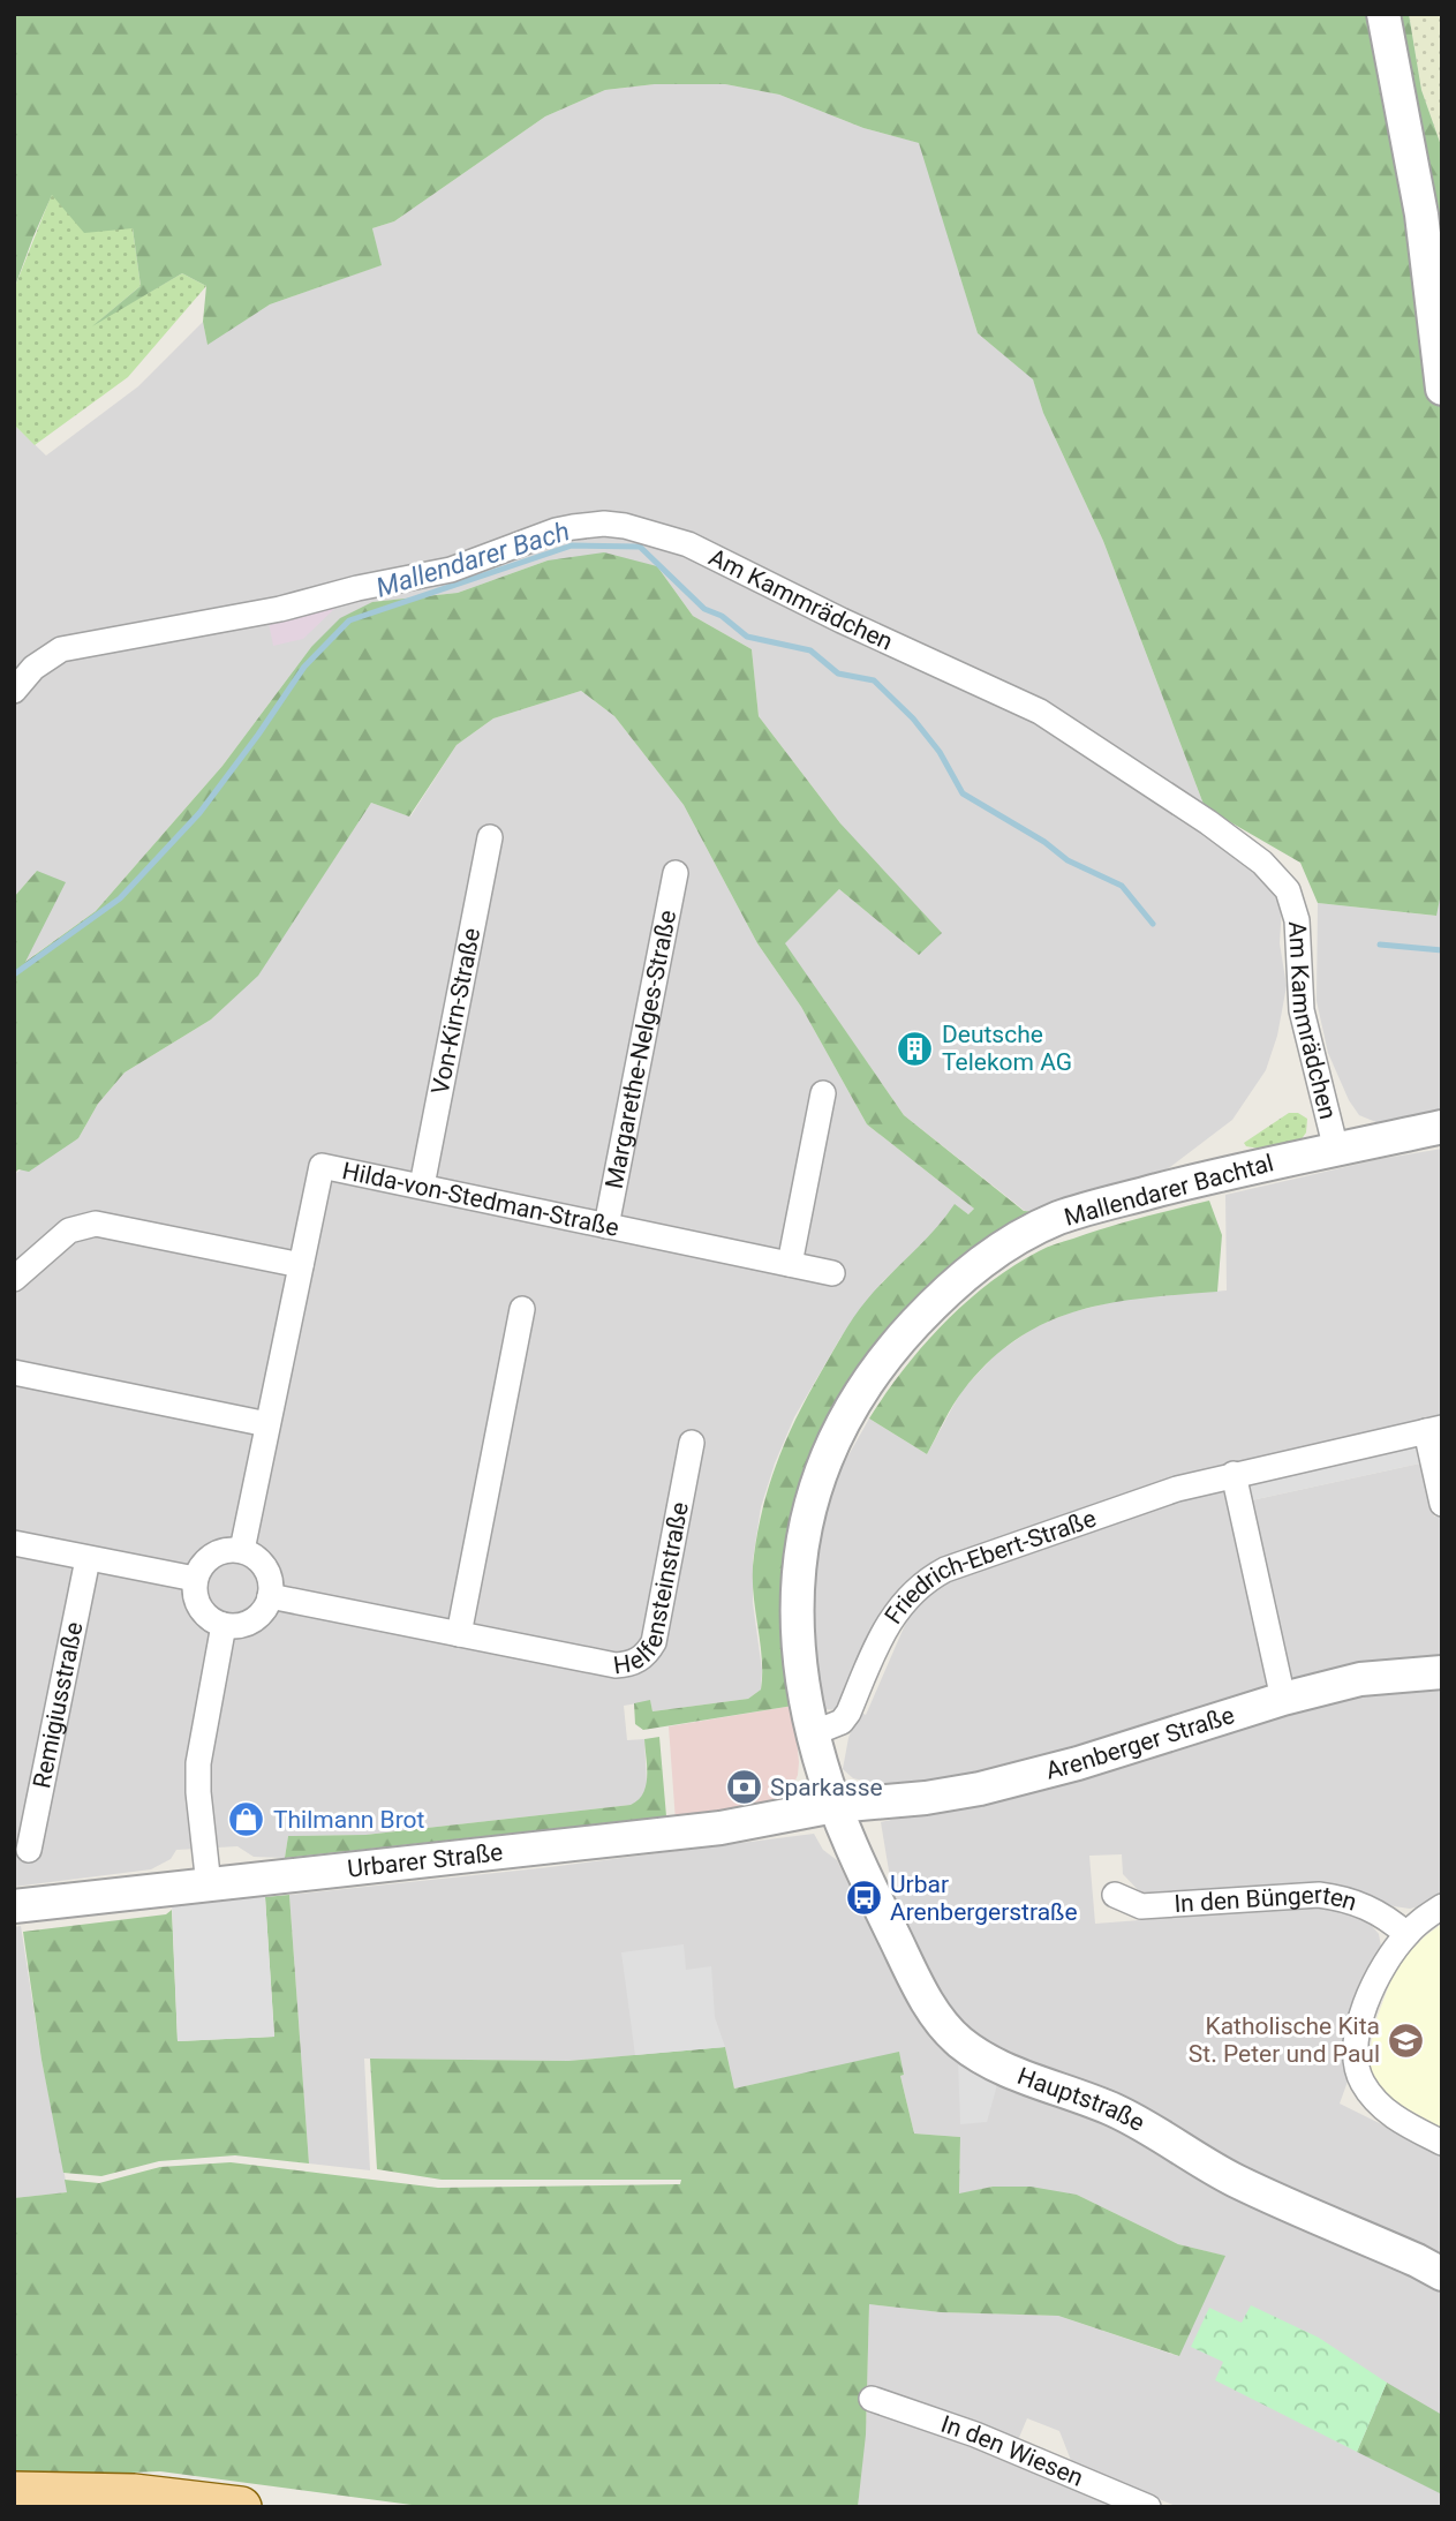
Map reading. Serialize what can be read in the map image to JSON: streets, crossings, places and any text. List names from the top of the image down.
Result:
{
  "streets": {
    "street": [
      "Am Kammrädchen",
      "Von-Kirn-Straße",
      "Margarethe-Nelges-Straße",
      "Mallendarer Bachtal",
      "Hilda-von-Stedman-Straße",
      "Friedrich-Ebert-Straße",
      "Helfensteinstraße",
      "Remigiusstraße",
      "Arenberger Straße",
      "Urbarer Straße",
      "In den Büngerten",
      "Hauptstraße",
      "In den Wiesen"
    ]
  },
  "crossings": [
    ["Am Kammrädchen", "Mallendarer Bachtal"],
    ["Von-Kirn-Straße", "Hilda-von-Stedman-Straße"],
    ["Margarethe-Nelges-Straße", "Hilda-von-Stedman-Straße"],
    ["Mallendarer Bachtal", "Friedrich-Ebert-Straße"],
    ["Mallendarer Bachtal", "Arenberger Straße"],
    ["Mallendarer Bachtal", "Urbarer Straße"],
    ["Mallendarer Bachtal", "Hauptstraße"],
    ["Hilda-von-Stedman-Straße", "Helfensteinstraße"],
    ["Arenberger Straße", "Urbarer Straße"],
    ["Arenberger Straße", "Hauptstraße"],
    ["Urbarer Straße", "Hauptstraße"]
  ],
  "water": ["Mallendarer Bach"],
  "places": {
    "building": ["Deutsche Telekom AG"],
    "bank": ["Sparkasse"],
    "shop": ["Thilmann Brot"],
    "bus stop": ["Urbar Arenbergerstraße"],
    "school or university": ["Katholische Kita St. Peter und Paul"]
  }
}
